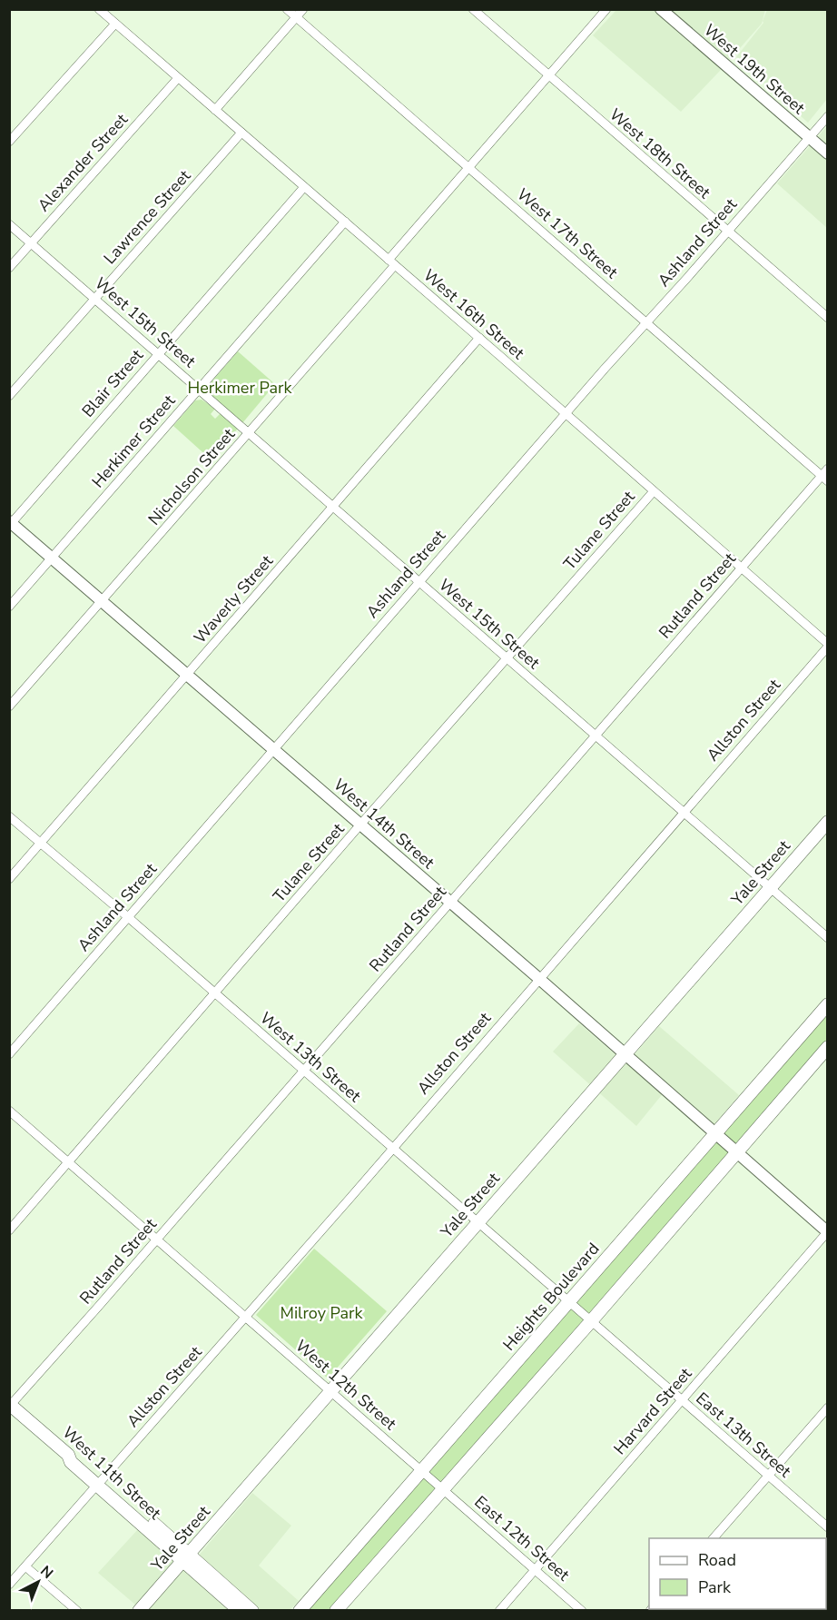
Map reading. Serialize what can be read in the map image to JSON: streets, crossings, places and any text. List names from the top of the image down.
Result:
{
  "streets": {
    "main road": ["Yale Street", "Heights Boulevard", "West 11th Street"],
    "street": [
      "West 19th Street",
      "West 18th Street",
      "Alexander Street",
      "Lawrence Street",
      "West 17th Street",
      "Ashland Street",
      "West 16th Street",
      "West 15th Street",
      "Blair Street",
      "Herkimer Street",
      "Nicholson Street",
      "Tulane Street",
      "Rutland Street",
      "Waverly Street",
      "Allston Street",
      "West 14th Street",
      "West 13th Street",
      "West 12th Street",
      "Harvard Street",
      "East 13th Street",
      "East 12th Street"
    ]
  },
  "crossings": [
    ["West 19th Street", "Ashland Street"],
    ["West 18th Street", "Ashland Street"],
    ["West 18th Street", "Nicholson Street"],
    ["Alexander Street", "West 16th Street"],
    ["Alexander Street", "West 15th Street"],
    ["Lawrence Street", "West 16th Street"],
    ["Lawrence Street", "West 15th Street"],
    ["West 17th Street", "Ashland Street"],
    ["West 17th Street", "Nicholson Street"],
    ["West 17th Street", "Rutland Street"],
    ["Ashland Street", "West 16th Street"],
    ["Ashland Street", "West 15th Street"],
    ["Ashland Street", "West 14th Street"],
    ["Ashland Street", "West 13th Street"],
    ["West 16th Street", "Blair Street"],
    ["West 16th Street", "Herkimer Street"],
    ["West 16th Street", "Nicholson Street"],
    ["West 16th Street", "Tulane Street"],
    ["West 16th Street", "Rutland Street"],
    ["West 16th Street", "Waverly Street"],
    ["West 16th Street", "Allston Street"],
    ["West 15th Street", "Blair Street"],
    ["West 15th Street", "Herkimer Street"],
    ["West 15th Street", "Nicholson Street"],
    ["West 15th Street", "Tulane Street"],
    ["West 15th Street", "Rutland Street"],
    ["West 15th Street", "Waverly Street"],
    ["West 15th Street", "Allston Street"],
    ["West 15th Street", "Yale Street"],
    ["Blair Street", "West 14th Street"],
    ["Herkimer Street", "West 14th Street"],
    ["Nicholson Street", "West 14th Street"],
    ["Tulane Street", "West 14th Street"],
    ["Tulane Street", "West 13th Street"],
    ["Tulane Street", "West 12th Street"],
    ["Rutland Street", "West 14th Street"],
    ["Rutland Street", "West 13th Street"],
    ["Rutland Street", "West 12th Street"],
    ["Rutland Street", "West 11th Street"],
    ["Waverly Street", "West 14th Street"],
    ["Waverly Street", "West 13th Street"],
    ["Allston Street", "West 14th Street"],
    ["Allston Street", "West 13th Street"],
    ["Allston Street", "West 12th Street"],
    ["Allston Street", "West 11th Street"],
    ["West 14th Street", "Yale Street"],
    ["West 14th Street", "Heights Boulevard"],
    ["West 14th Street", "Harvard Street"],
    ["Yale Street", "West 13th Street"],
    ["Yale Street", "West 12th Street"],
    ["Yale Street", "West 11th Street"],
    ["West 13th Street", "Heights Boulevard"],
    ["West 13th Street", "East 13th Street"],
    ["Heights Boulevard", "West 12th Street"],
    ["West 12th Street", "East 12th Street"],
    ["Harvard Street", "East 13th Street"],
    ["Harvard Street", "East 12th Street"]
  ],
  "parks": ["Herkimer Park", "Milroy Park"],
  "legend": ["Road", "Park"],
  "north": "top right"
}
